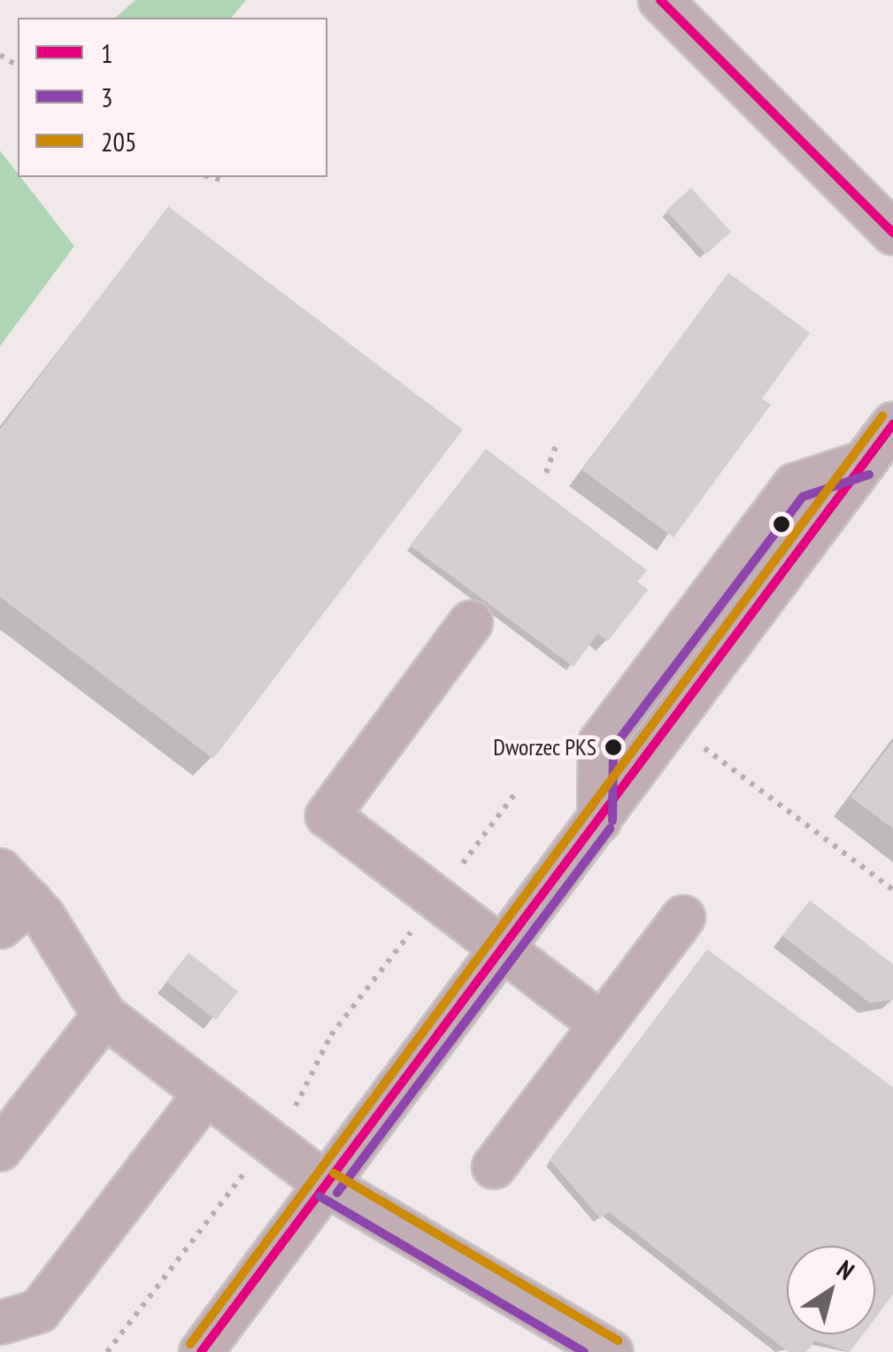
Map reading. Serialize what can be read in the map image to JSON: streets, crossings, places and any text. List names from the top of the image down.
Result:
{
  "places": ["Dworzec PKS"],
  "lines": ["transit line 1", "transit line 205", "transit line 3"],
  "legend": ["1", "3", "205"],
  "north": "top right"
}
